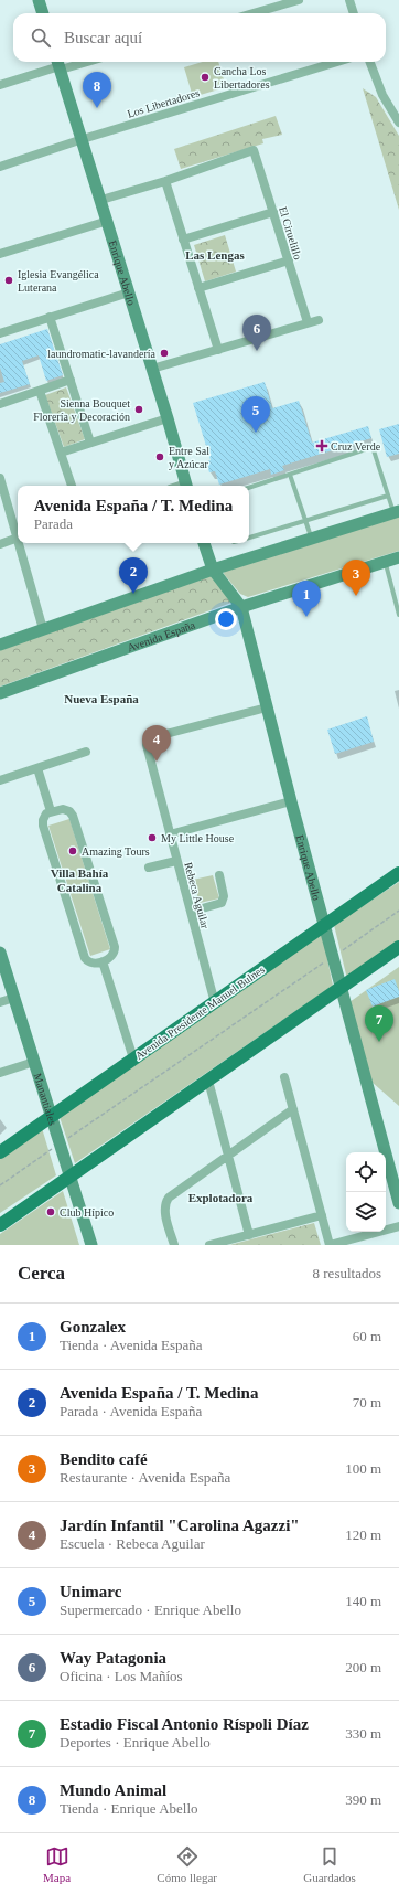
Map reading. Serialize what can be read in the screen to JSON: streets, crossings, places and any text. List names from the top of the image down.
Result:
{
  "streets": {
    "main road": ["Avenida Presidente Manuel Bulnes"],
    "street": [
      "Los Libertadores",
      "El Ciruelillo",
      "Enrique Abello",
      "Avenida España",
      "Rebeca Aguilar",
      "Manantiales"
    ]
  },
  "crossings": [
    ["Los Libertadores", "Enrique Abello"],
    ["Enrique Abello", "Avenida España"],
    ["Enrique Abello", "Rebeca Aguilar"],
    ["Enrique Abello", "Avenida Presidente Manuel Bulnes"],
    ["Rebeca Aguilar", "Avenida Presidente Manuel Bulnes"],
    ["Avenida Presidente Manuel Bulnes", "Manantiales"]
  ],
  "districts": [
    "Las Lengas",
    "Nueva España",
    "Villa Bahía Catalina",
    "Explotadora"
  ],
  "places": {
    "other": [
      "Cancha Los Libertadores",
      "Iglesia Evangélica Luterana",
      "laundromatic-lavandería",
      "Sienna Bouquet Florería y Decoración",
      "Entre Sal y Azúcar",
      "My Little House",
      "Amazing Tours",
      "Club Hípico"
    ],
    "health": ["Cruz Verde"]
  },
  "page": {
    "search": "Buscar aquí",
    "pins": [
      "8",
      "6",
      "5",
      "2",
      "3",
      "1",
      "4",
      "7"
    ],
    "popup": ["Avenida España / T. Medina", "Parada"],
    "heading": ["Cerca", "8 resultados"],
    "list": [
      {
        "mark": "1",
        "name": "Gonzalex",
        "note": "Tienda · Avenida España",
        "value": "60 m"
      },
      {
        "mark": "2",
        "name": "Avenida España / T. Medina",
        "note": "Parada · Avenida España",
        "value": "70 m"
      },
      {
        "mark": "3",
        "name": "Bendito café",
        "note": "Restaurante · Avenida España",
        "value": "100 m"
      },
      {
        "mark": "4",
        "name": "Jardín Infantil \"Carolina Agazzi\"",
        "note": "Escuela · Rebeca Aguilar",
        "value": "120 m"
      },
      {
        "mark": "5",
        "name": "Unimarc",
        "note": "Supermercado · Enrique Abello",
        "value": "140 m"
      },
      {
        "mark": "6",
        "name": "Way Patagonia",
        "note": "Oficina · Los Mañíos",
        "value": "200 m"
      },
      {
        "mark": "7",
        "name": "Estadio Fiscal Antonio Ríspoli Díaz",
        "note": "Deportes · Enrique Abello",
        "value": "330 m"
      },
      {
        "mark": "8",
        "name": "Mundo Animal",
        "note": "Tienda · Enrique Abello",
        "value": "390 m"
      }
    ],
    "nav": ["Mapa", "Cómo llegar", "Guardados"]
  }
}
